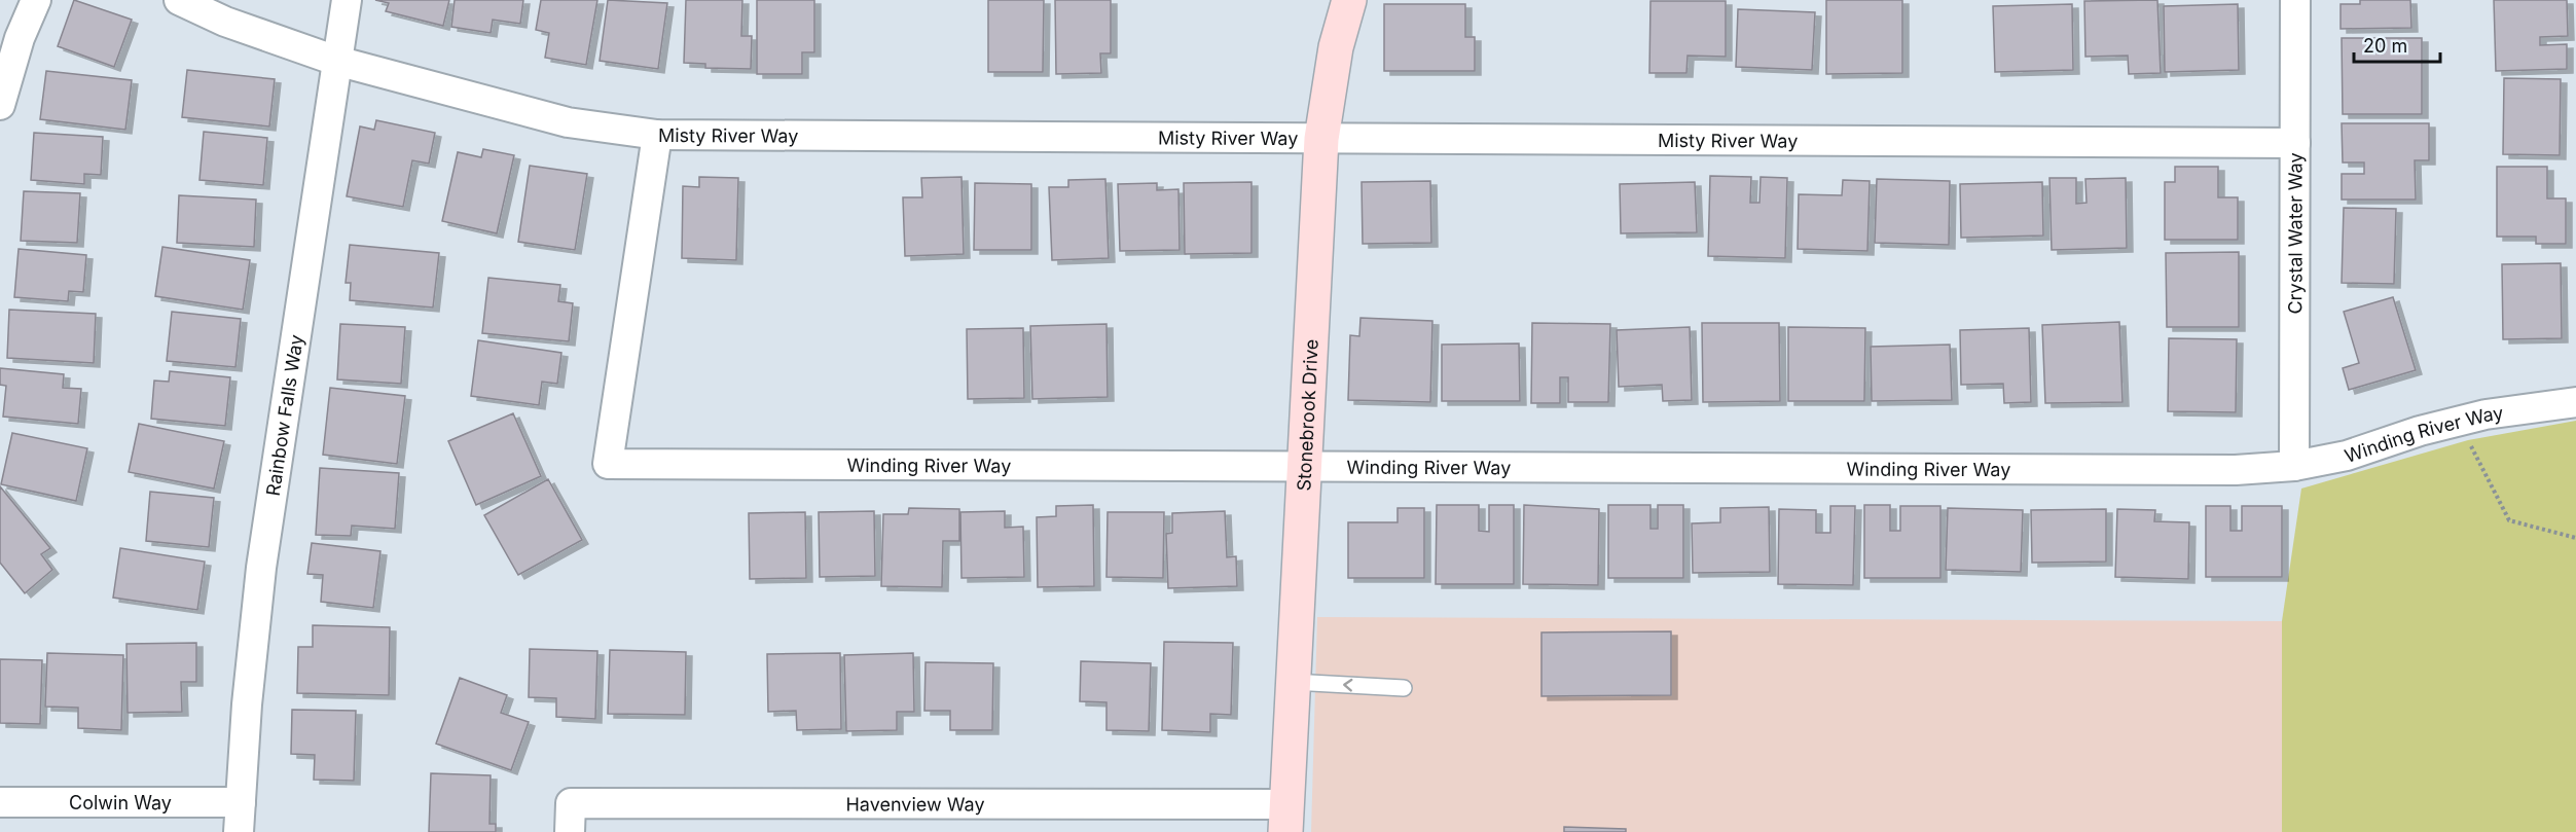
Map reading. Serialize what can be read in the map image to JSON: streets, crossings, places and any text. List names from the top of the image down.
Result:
{
  "streets": {
    "street": [
      "Misty River Way",
      "Crystal Water Way",
      "Rainbow Falls Way",
      "Stonebrook Drive",
      "Winding River Way",
      "Colwin Way",
      "Havenview Way"
    ]
  },
  "crossings": [
    ["Misty River Way", "Crystal Water Way"],
    ["Misty River Way", "Rainbow Falls Way"],
    ["Misty River Way", "Stonebrook Drive"],
    ["Misty River Way", "Winding River Way"],
    ["Crystal Water Way", "Winding River Way"],
    ["Rainbow Falls Way", "Colwin Way"],
    ["Stonebrook Drive", "Winding River Way"],
    ["Stonebrook Drive", "Havenview Way"]
  ],
  "scale_bar": "20 m"
}
